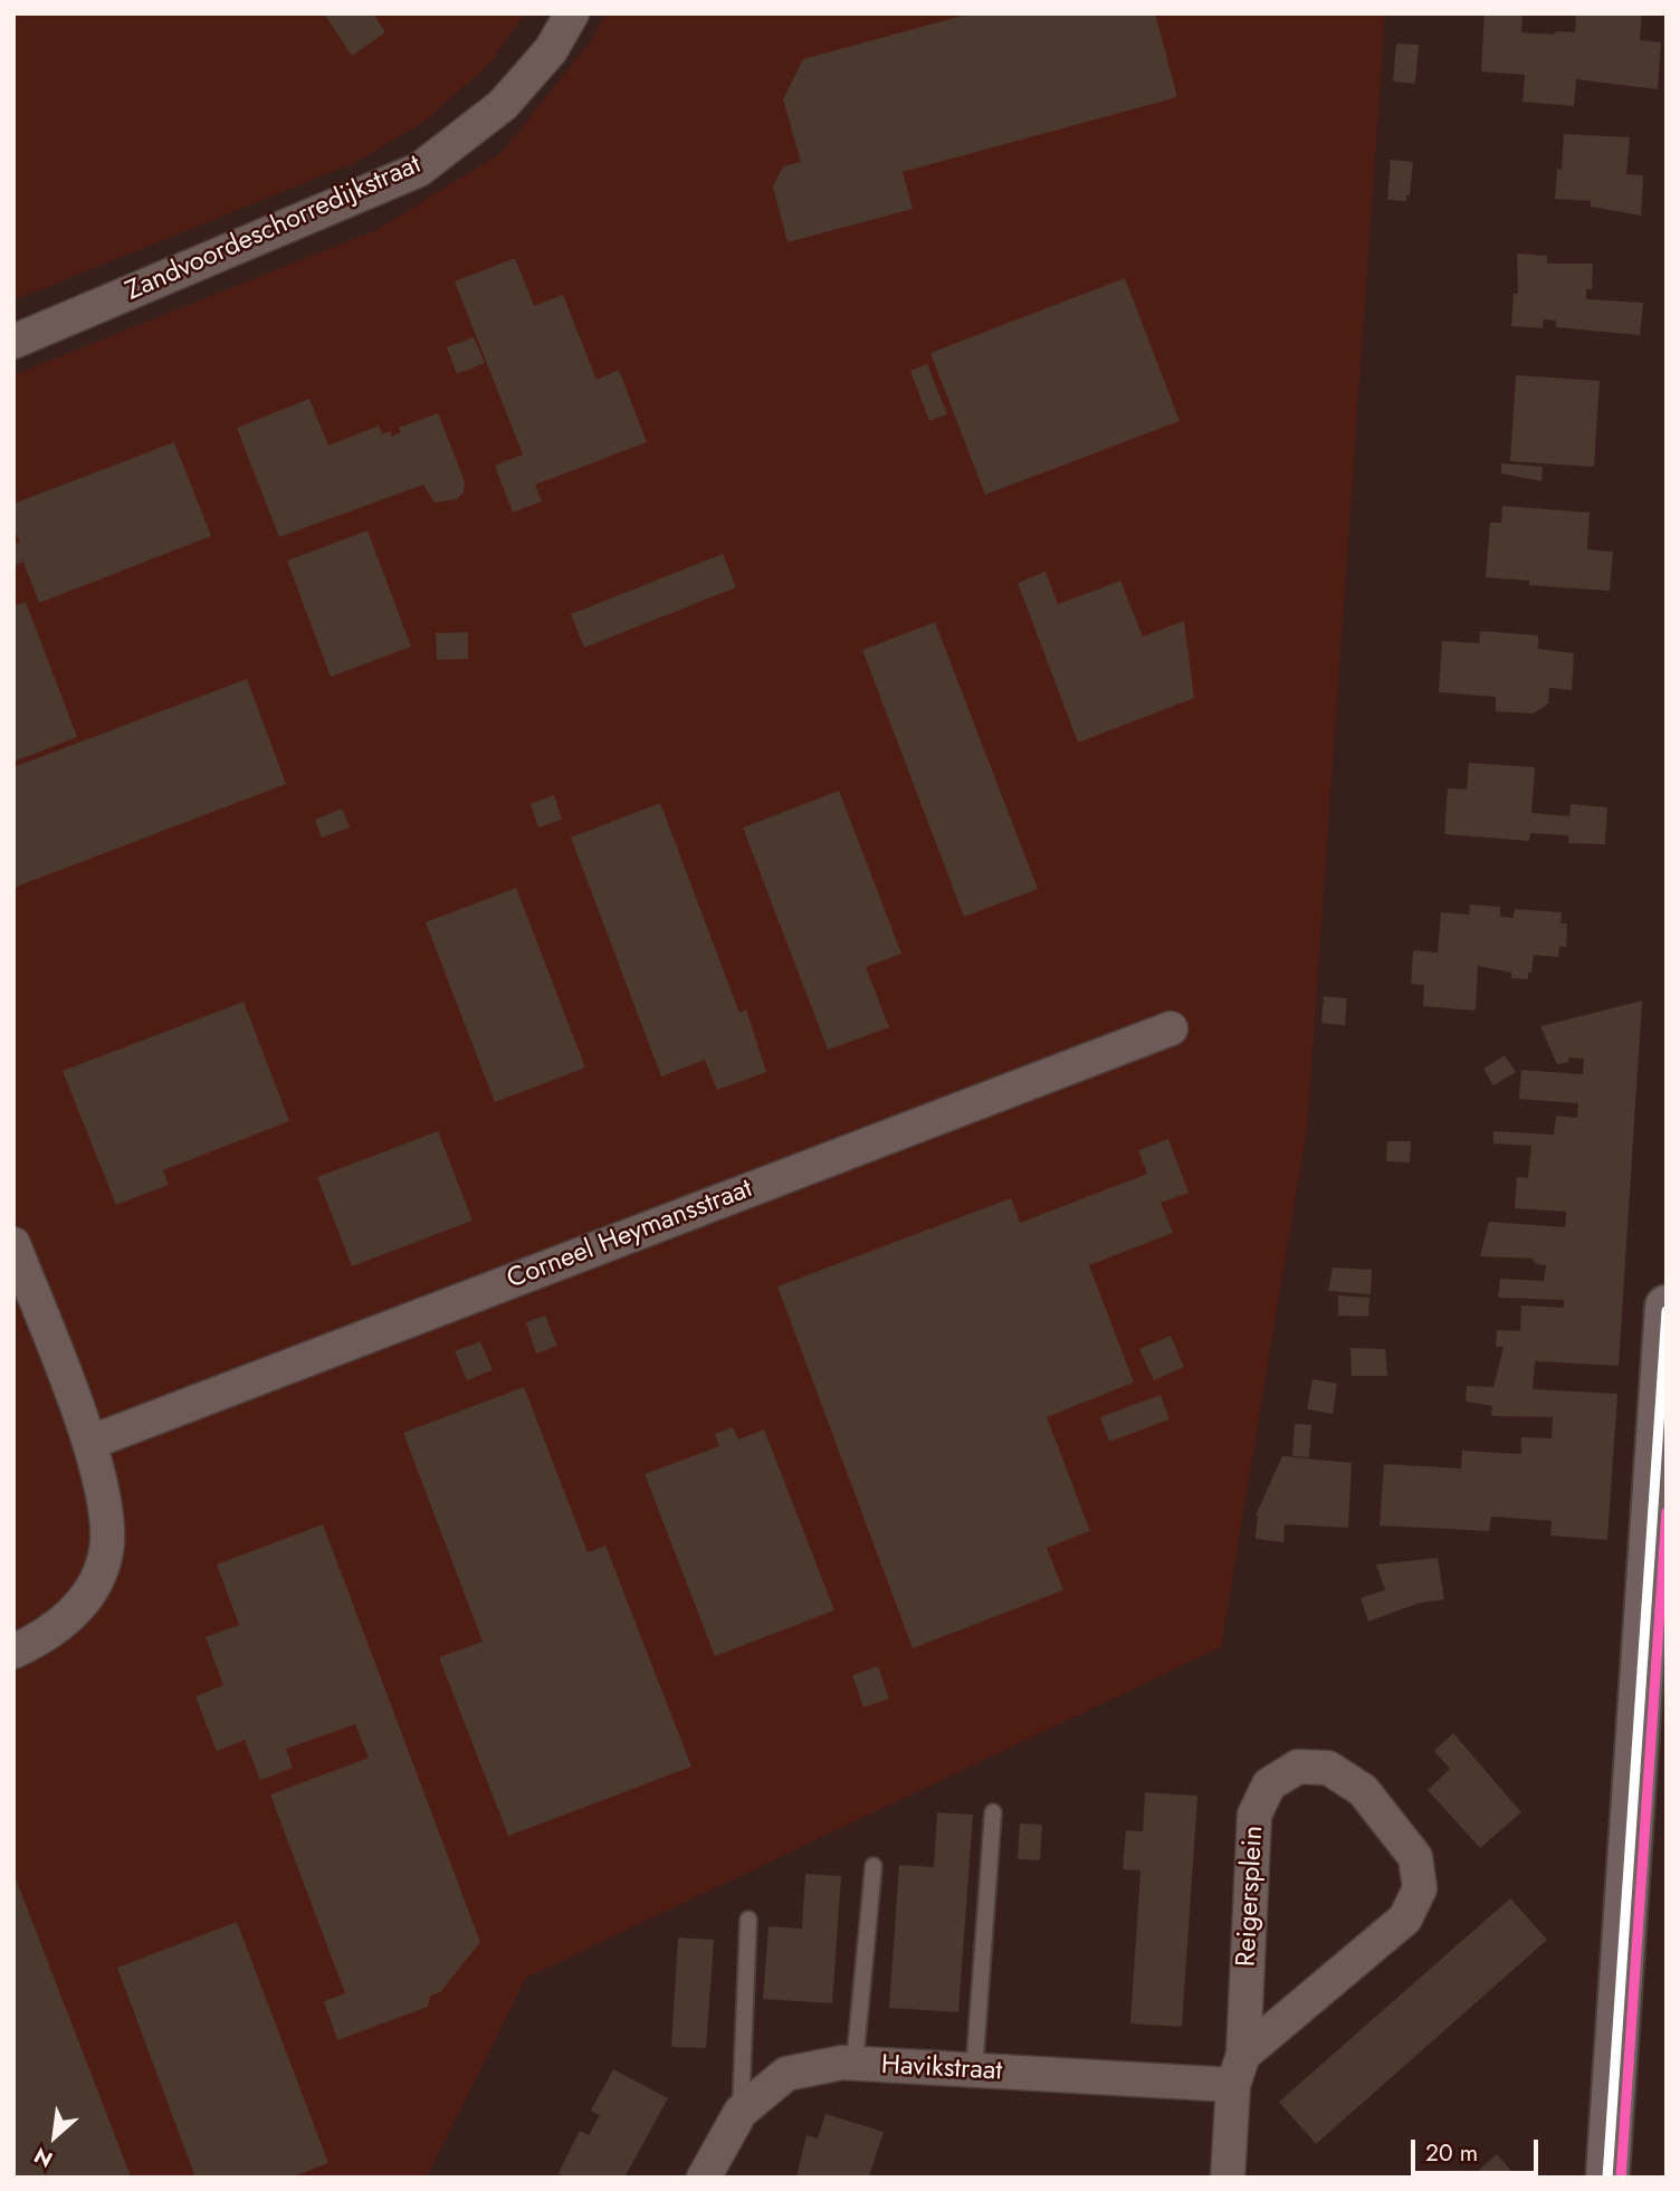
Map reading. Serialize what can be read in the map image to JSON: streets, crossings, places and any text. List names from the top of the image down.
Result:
{
  "streets": {
    "street": [
      "Zandvoordeschorredijkstraat",
      "Corneel Heymansstraat",
      "Reigersplein",
      "Havikstraat"
    ]
  },
  "crossings": [
    ["Reigersplein", "Havikstraat"]
  ],
  "scale_bar": "20 m",
  "north": "bottom left"
}
